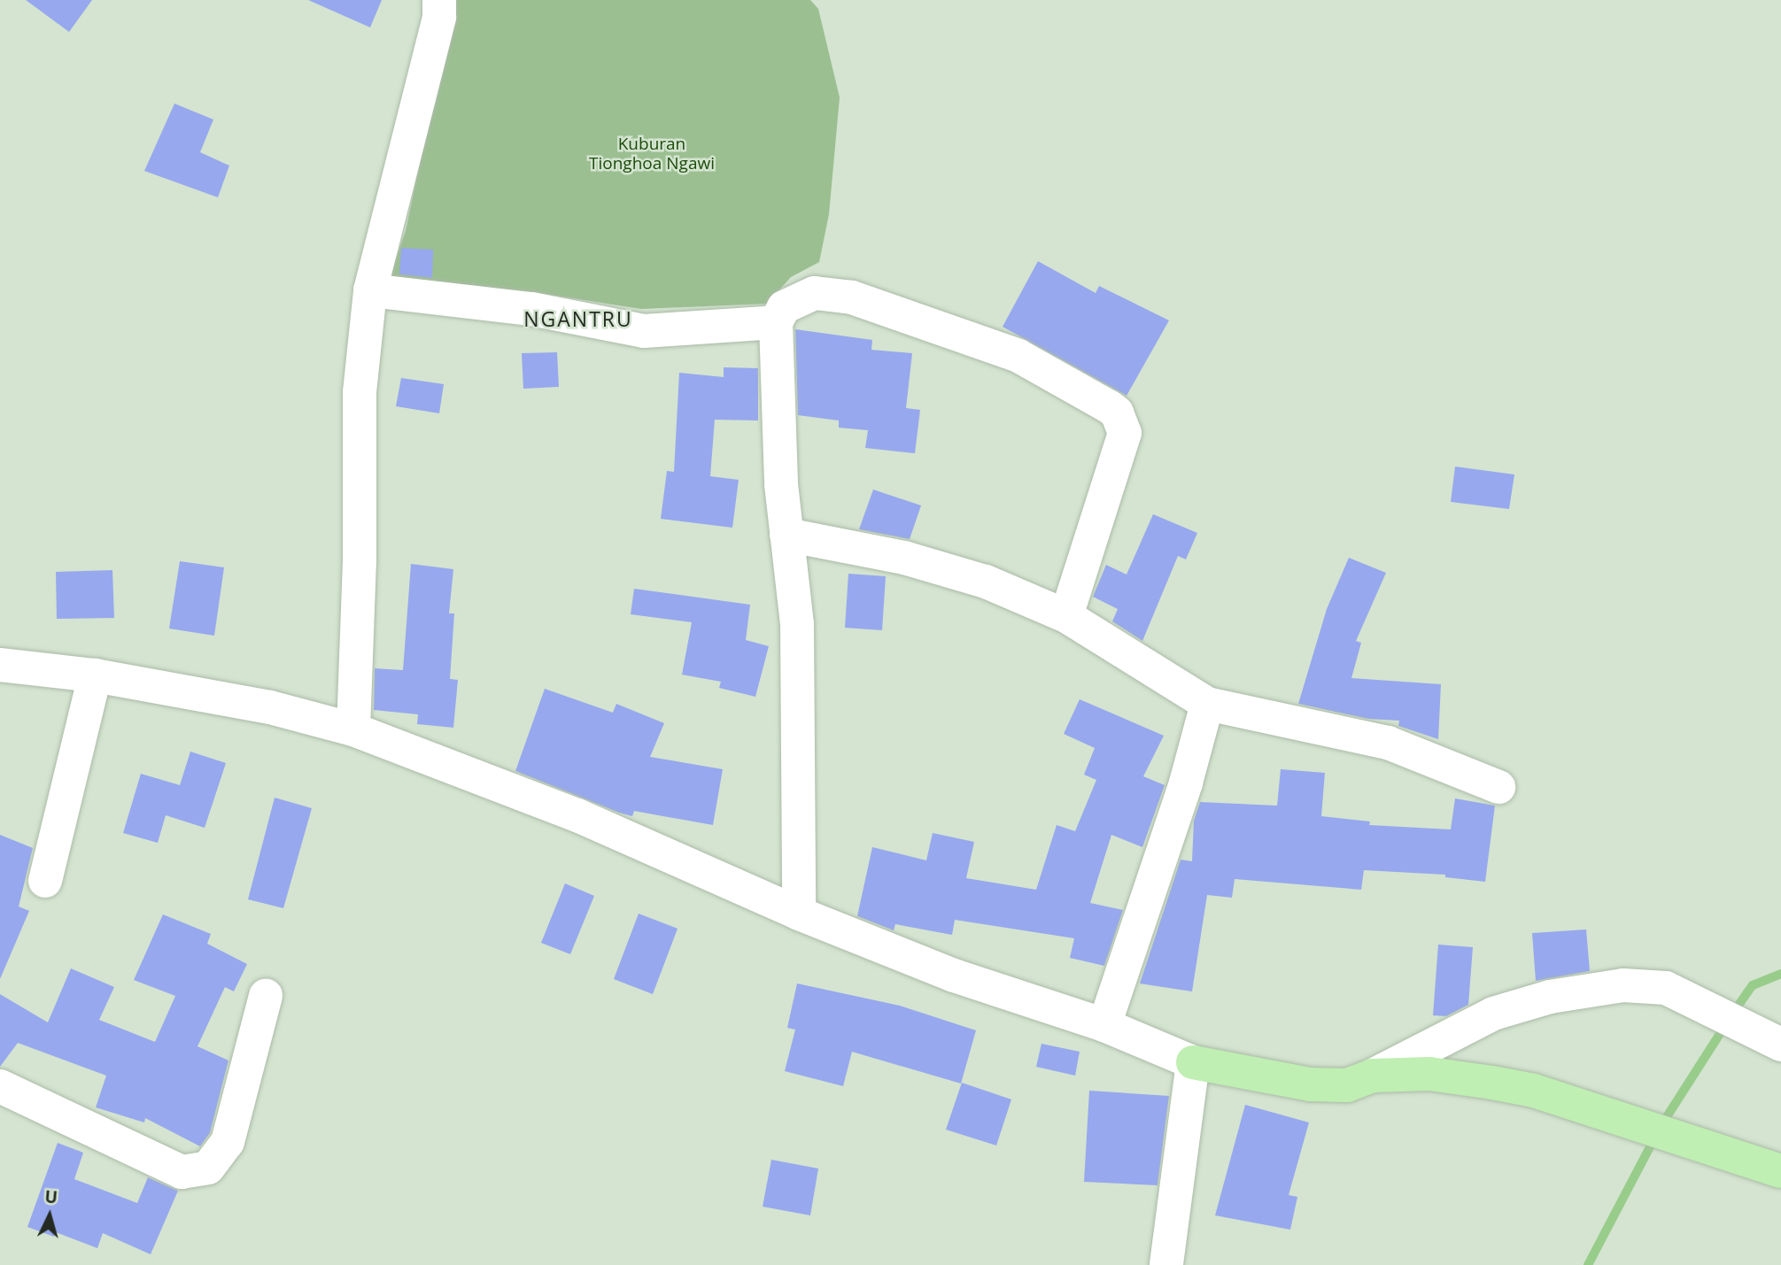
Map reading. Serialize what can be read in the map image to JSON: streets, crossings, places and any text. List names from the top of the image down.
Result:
{
  "districts": ["NGANTRU"],
  "parks": ["Kuburan Tionghoa Ngawi"],
  "north": "top"
}
